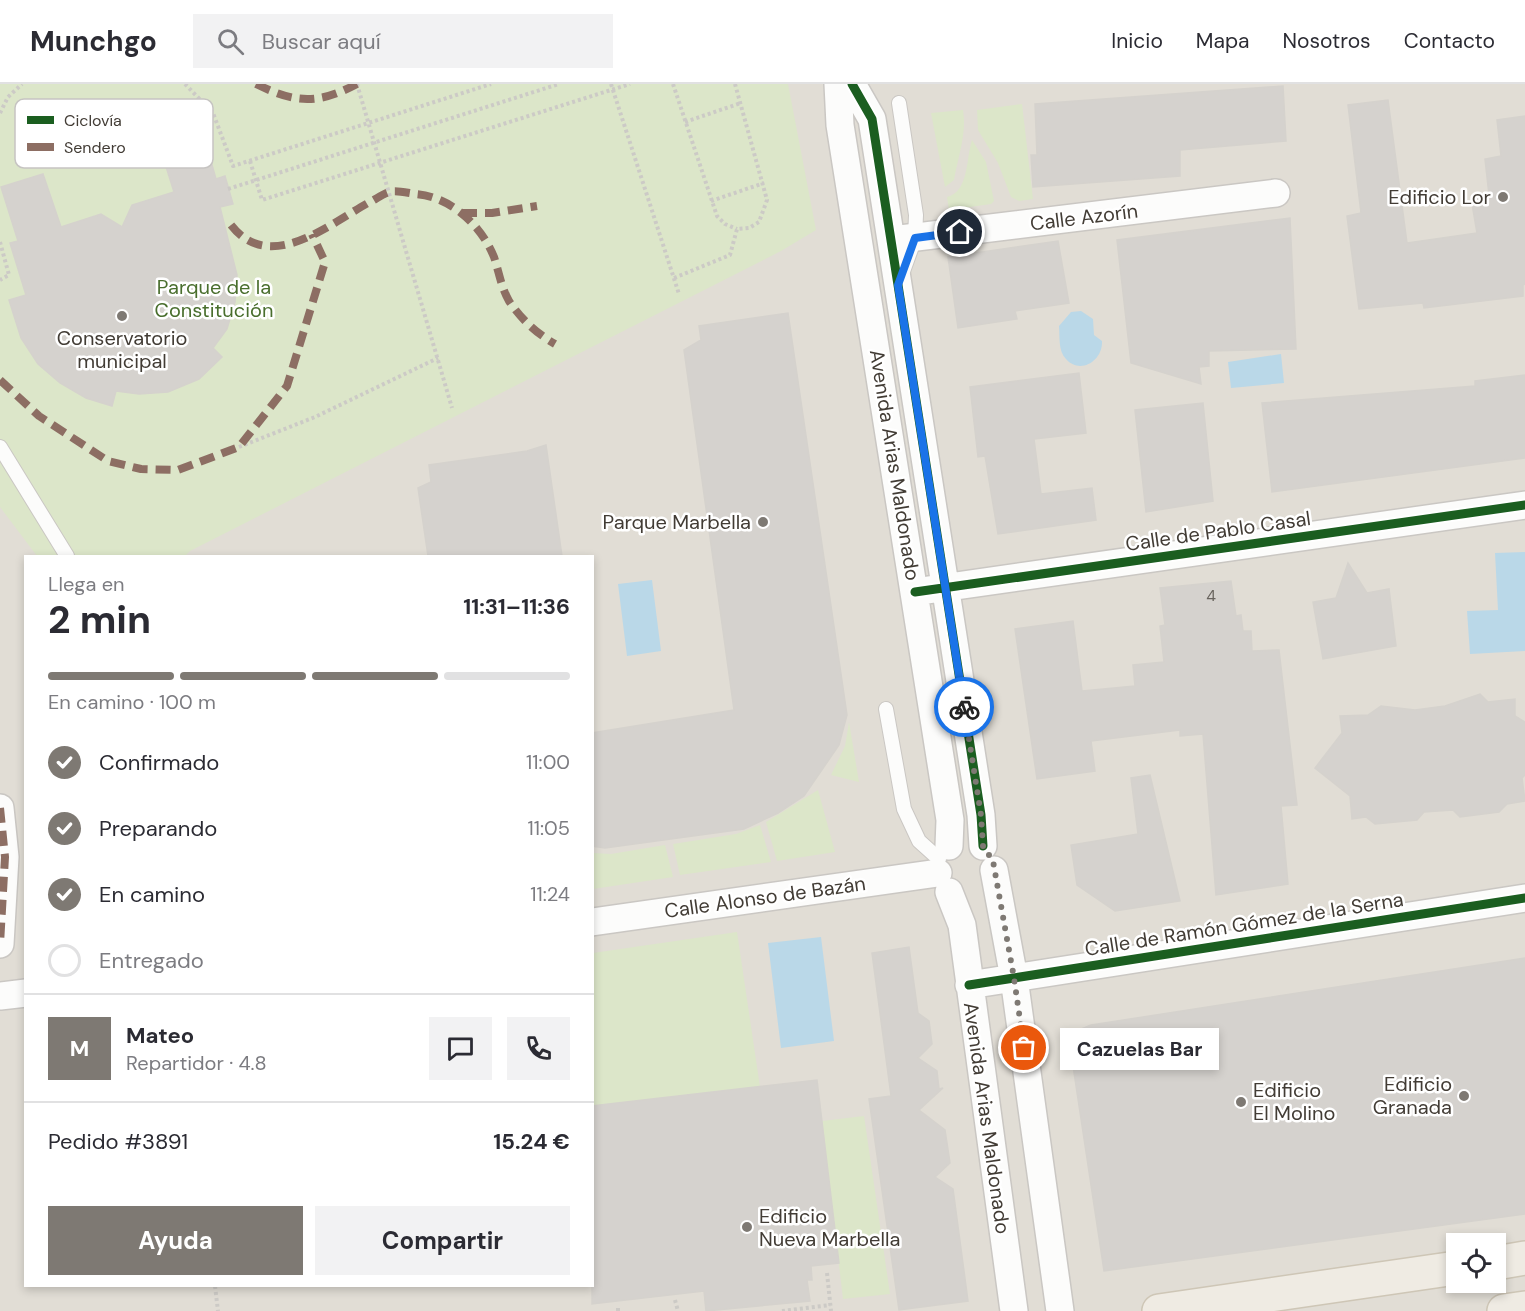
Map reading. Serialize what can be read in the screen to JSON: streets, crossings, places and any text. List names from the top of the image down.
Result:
{
  "streets": {
    "street": [
      "Calle Azorín",
      "Avenida Arias Maldonado",
      "Calle de Pablo Casal",
      "Calle Alonso de Bazán",
      "Calle de Ramón Gómez de la Serna"
    ]
  },
  "crossings": [
    ["Calle Azorín", "Avenida Arias Maldonado"],
    ["Avenida Arias Maldonado", "Calle de Pablo Casal"],
    ["Avenida Arias Maldonado", "Calle Alonso de Bazán"],
    ["Avenida Arias Maldonado", "Calle de Ramón Gómez de la Serna"]
  ],
  "parks": ["Parque de la Constitución"],
  "places": [
    "Edificio Lor",
    "Conservatorio municipal",
    "Parque Marbella",
    "Cazuelas Bar",
    "Edificio Granada",
    "Edificio El Molino",
    "Edificio Nueva Marbella"
  ],
  "house_numbers": ["4"],
  "legend": ["Ciclovía", "Sendero"],
  "page": {
    "header": "Munchgo",
    "search": "Buscar aquí",
    "nav": [
      "Inicio",
      "Mapa",
      "Nosotros",
      "Contacto"
    ],
    "heading": ["2 min", "Llega en", "11:31–11:36"],
    "panel": [
      "Mateo",
      "Repartidor · 4.8",
      "Pedido #3891",
      "15.24 €"
    ],
    "bar": "En camino · 100 m",
    "list": [
      ["Confirmado", "11:00"],
      ["Preparando", "11:05"],
      ["En camino", "11:24"],
      "Entregado"
    ],
    "round": "M",
    "bubble": "Cazuelas Bar",
    "buttons": ["Ayuda", "Compartir"]
  }
}
